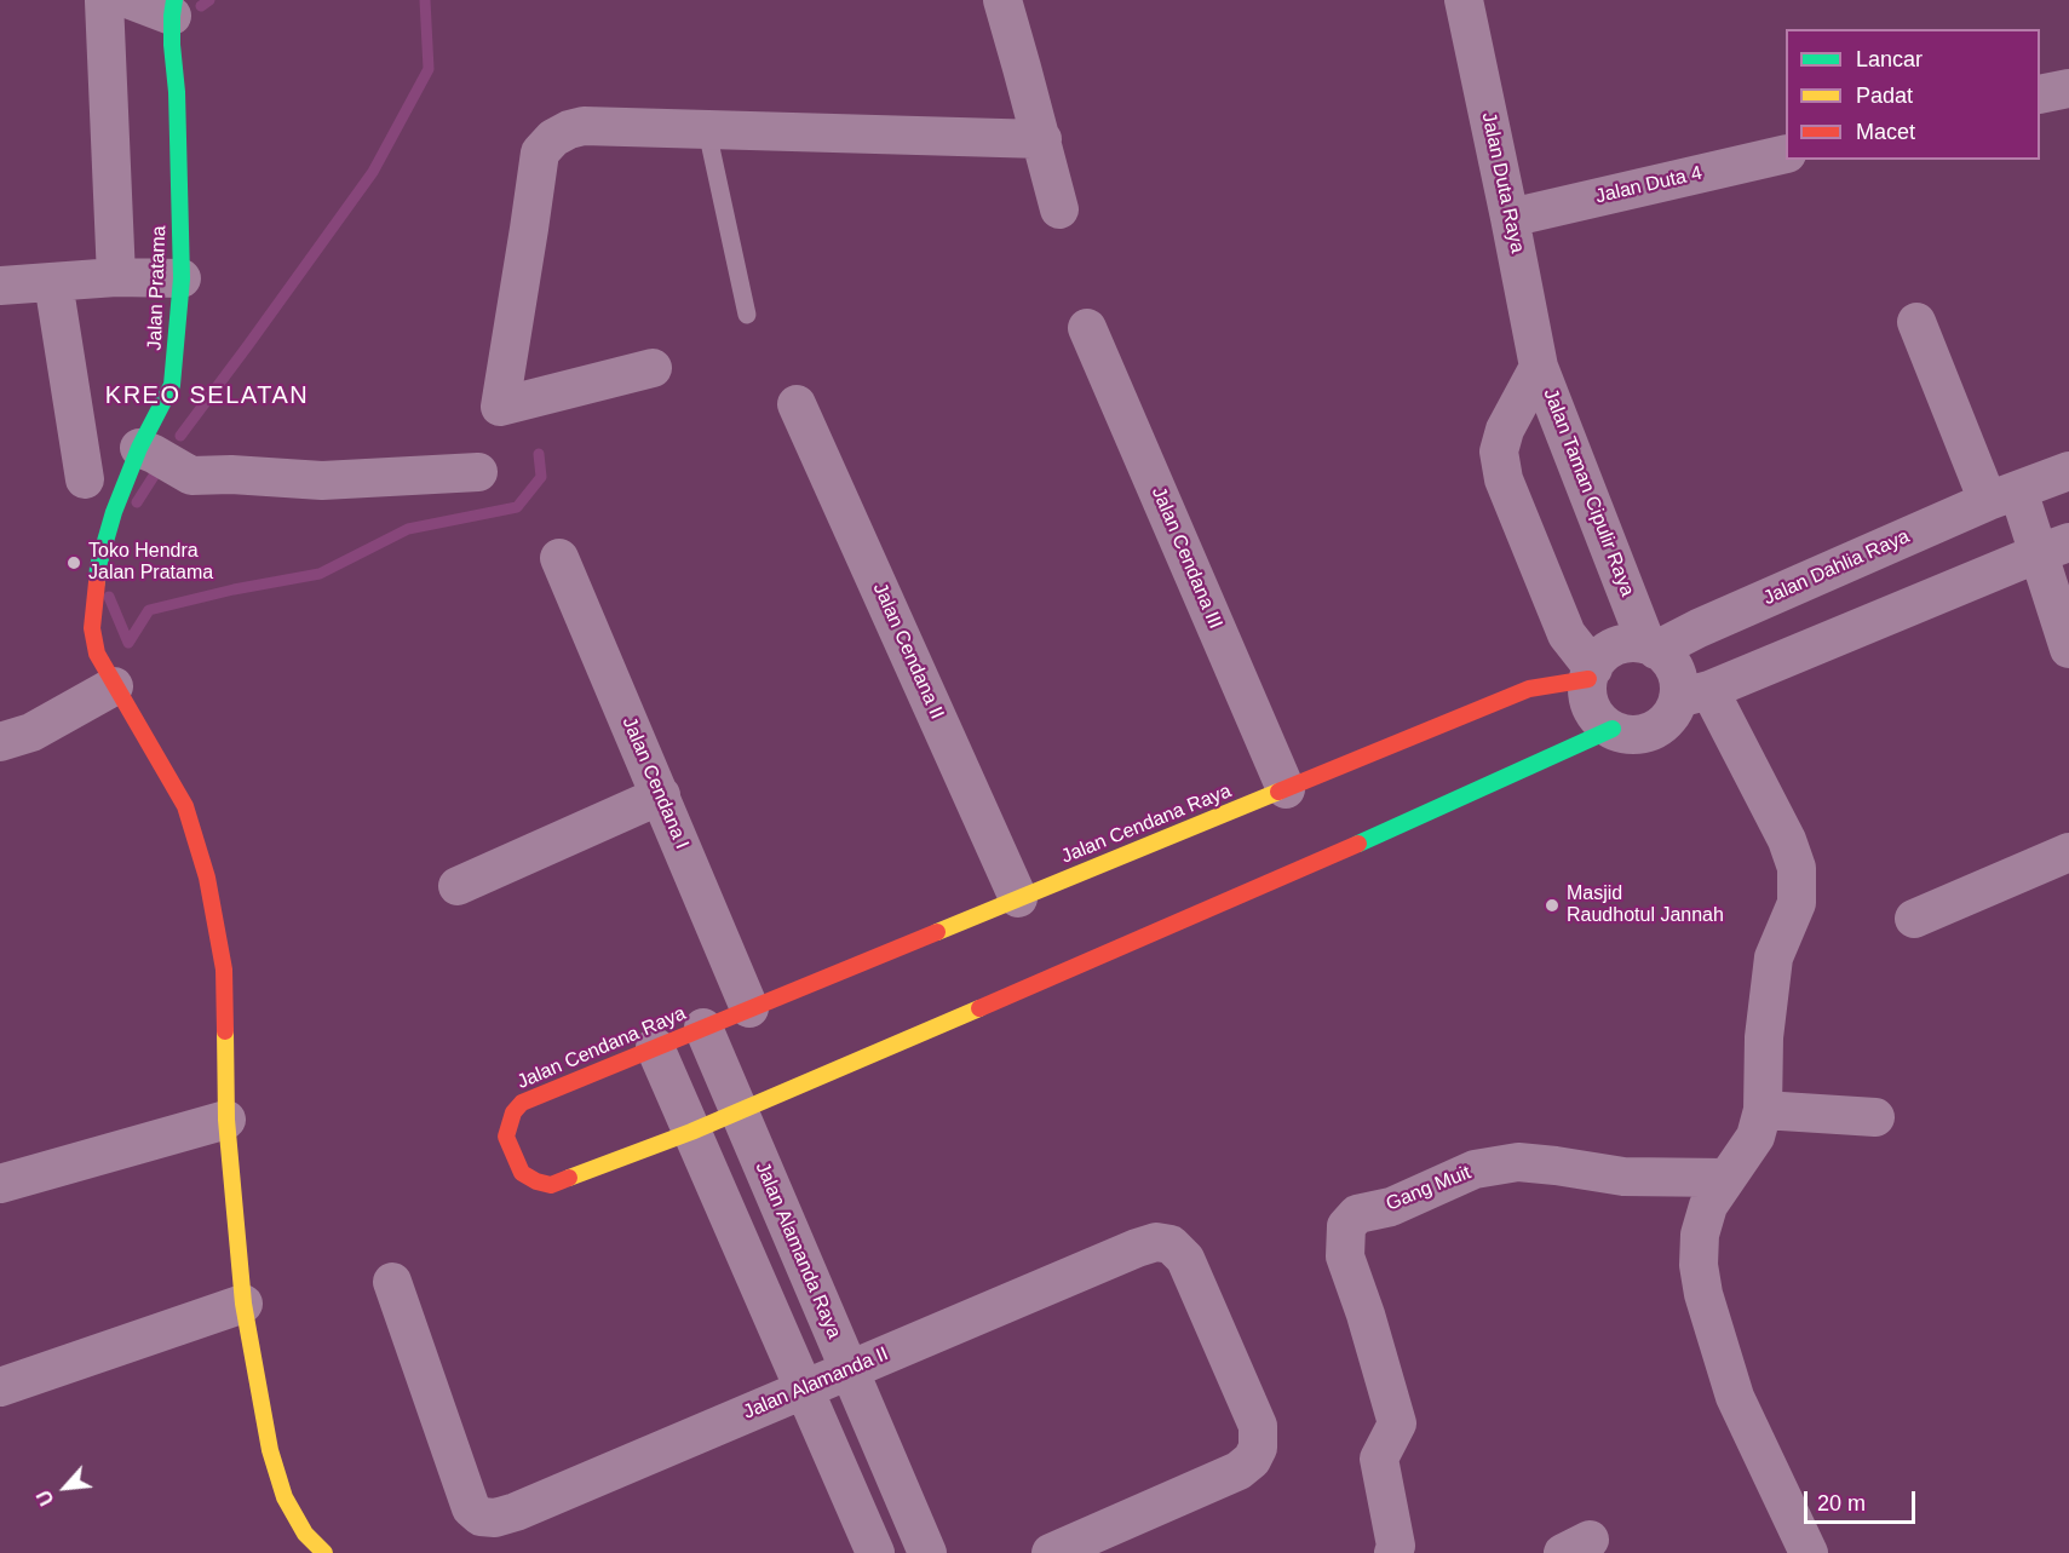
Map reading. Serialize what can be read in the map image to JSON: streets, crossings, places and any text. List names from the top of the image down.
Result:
{
  "streets": {
    "street": [
      "Jalan Duta Raya",
      "Jalan Duta 4",
      "Jalan Pratama",
      "Jalan Taman Cipulir Raya",
      "Jalan Cendana III",
      "Jalan Dahlia Raya",
      "Jalan Cendana II",
      "Jalan Cendana I",
      "Jalan Cendana Raya",
      "Gang Muit",
      "Jalan Alamanda Raya",
      "Jalan Alamanda II"
    ]
  },
  "crossings": [
    ["Jalan Duta Raya", "Jalan Duta 4"],
    ["Jalan Duta Raya", "Jalan Taman Cipulir Raya"],
    ["Jalan Taman Cipulir Raya", "Jalan Dahlia Raya"],
    ["Jalan Taman Cipulir Raya", "Jalan Cendana Raya"],
    ["Jalan Cendana III", "Jalan Cendana Raya"],
    ["Jalan Dahlia Raya", "Jalan Cendana Raya"],
    ["Jalan Cendana II", "Jalan Cendana Raya"],
    ["Jalan Cendana I", "Jalan Cendana Raya"],
    ["Jalan Cendana Raya", "Jalan Alamanda Raya"],
    ["Jalan Alamanda Raya", "Jalan Alamanda II"]
  ],
  "districts": ["KREO SELATAN"],
  "places": ["Toko Hendra Jalan Pratama", "Masjid Raudhotul Jannah"],
  "legend": ["Lancar", "Padat", "Macet"],
  "scale_bar": "20 m",
  "north": "bottom left"
}
